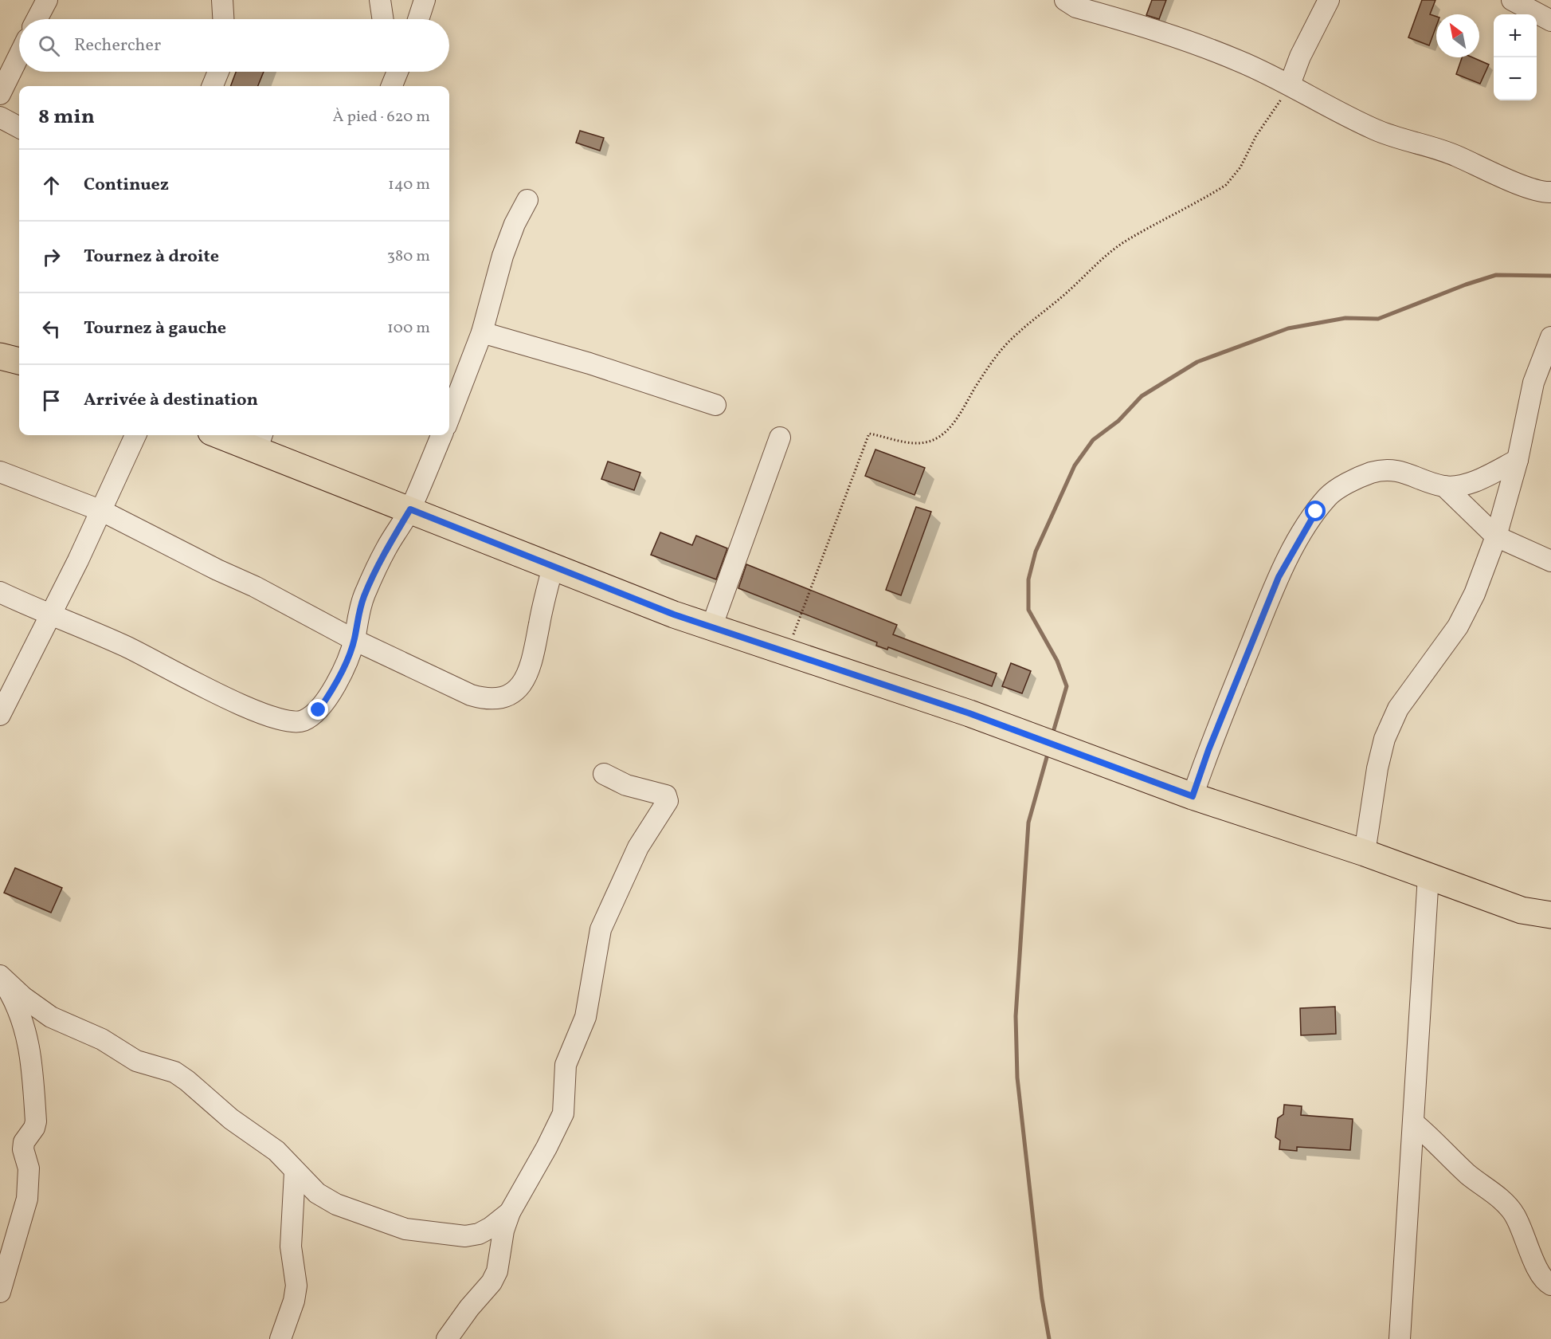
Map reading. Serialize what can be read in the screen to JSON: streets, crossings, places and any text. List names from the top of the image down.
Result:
{
  "north": "top left",
  "page": {
    "map_buttons": ["+", "−"],
    "search": "Rechercher",
    "heading": ["8 min", "À pied · 620 m"],
    "list": [
      ["Continuez", "140 m"],
      ["Tournez à droite", "380 m"],
      ["Tournez à gauche", "100 m"],
      "Arrivée à destination"
    ]
  }
}
